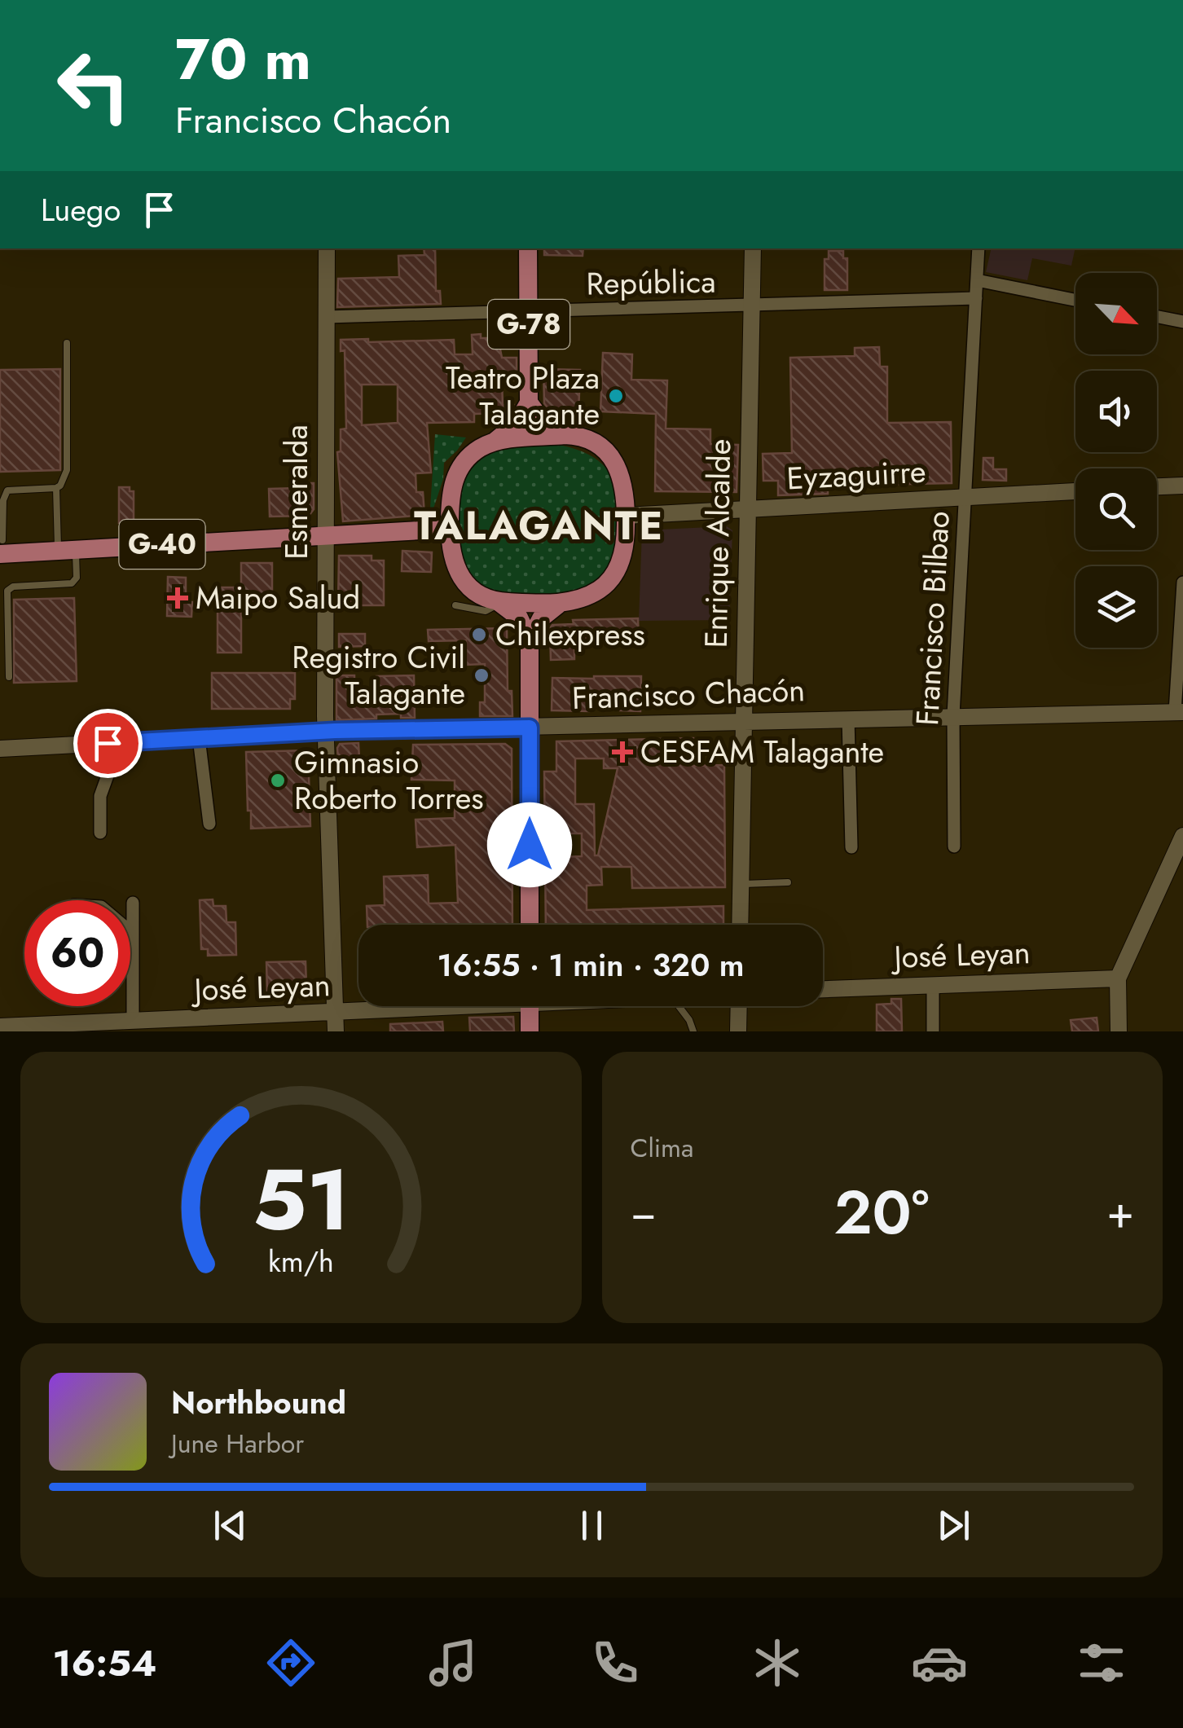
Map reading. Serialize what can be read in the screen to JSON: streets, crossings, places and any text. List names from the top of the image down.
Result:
{
  "streets": {
    "main road": ["G-78", "G-40"],
    "street": [
      "República",
      "Eyzaguirre",
      "Esmeralda",
      "Enrique Alcalde",
      "Francisco Bilbao",
      "Francisco Chacón",
      "José Leyan"
    ]
  },
  "crossings": [
    ["República", "G-78"],
    ["República", "Esmeralda"],
    ["República", "Enrique Alcalde"],
    ["República", "Francisco Bilbao"],
    ["Eyzaguirre", "Enrique Alcalde"],
    ["Eyzaguirre", "G-40"],
    ["Eyzaguirre", "Francisco Bilbao"],
    ["Esmeralda", "G-40"],
    ["Esmeralda", "Francisco Chacón"],
    ["Esmeralda", "José Leyan"],
    ["Enrique Alcalde", "Francisco Chacón"],
    ["Francisco Bilbao", "Francisco Chacón"]
  ],
  "districts": ["TALAGANTE"],
  "places": {
    "other": [
      "Teatro Plaza Talagante",
      "Chilexpress",
      "Registro Civil Talagante",
      "Gimnasio Roberto Torres"
    ],
    "health": ["Maipo Salud", "CESFAM Talagante"]
  },
  "north": "bottom right",
  "page": {
    "turn": ["70 m", "Francisco Chacón"],
    "then": "Luego",
    "limit": "60",
    "trip": "16:55 · 1 min · 320 m",
    "tile": "Clima",
    "heat": ["−", "20°", "+"],
    "song": ["Northbound", "June Harbor"],
    "tabs": "16:54",
    "gauge": ["51", "km/h"]
  }
}
